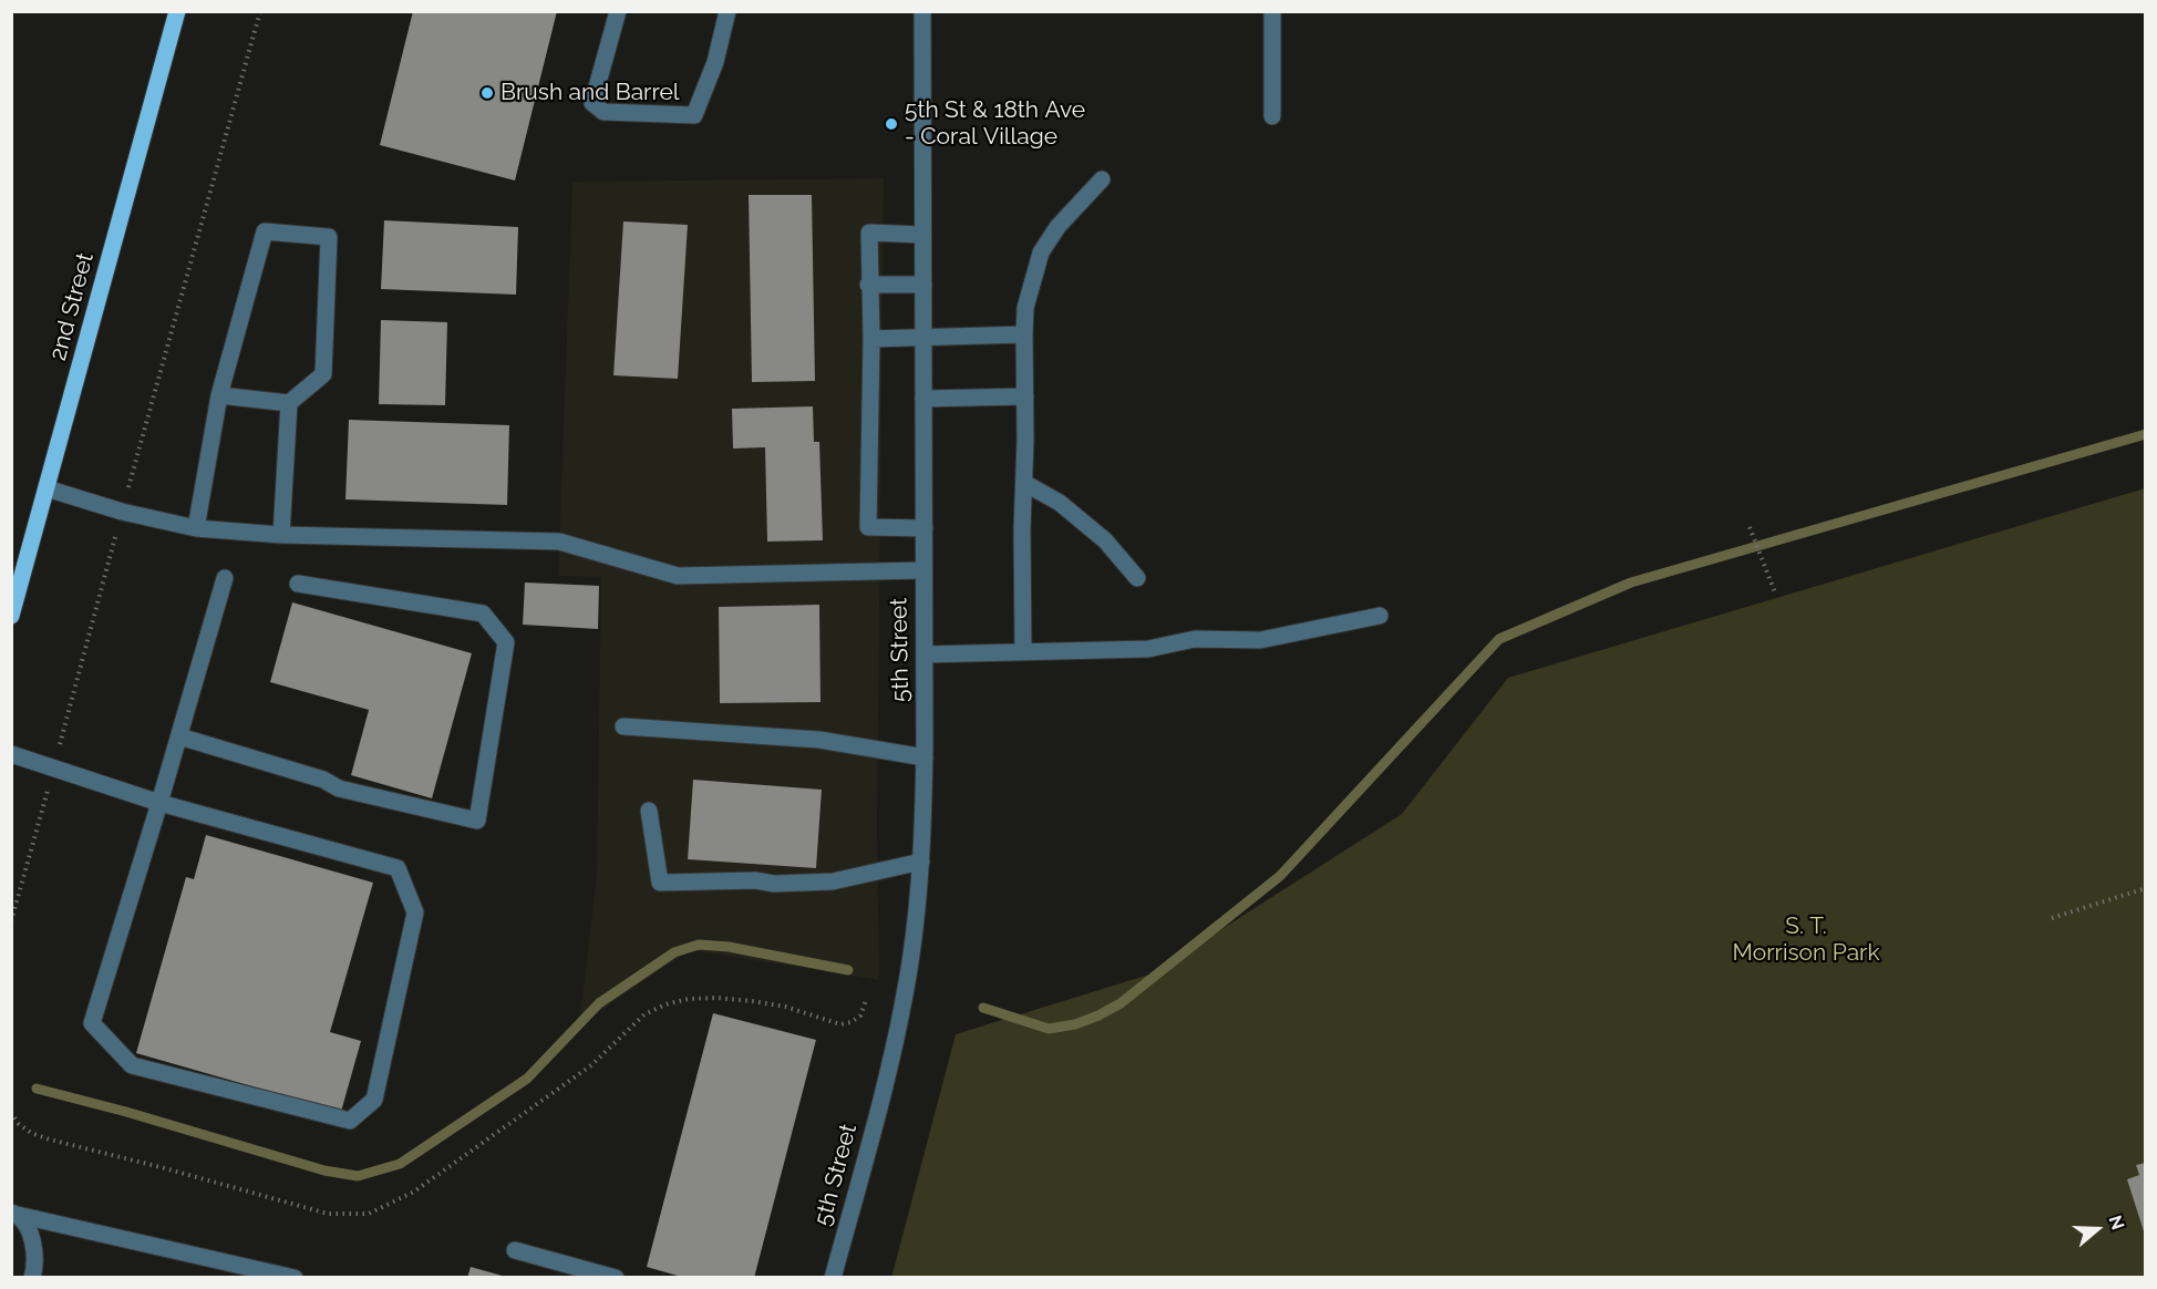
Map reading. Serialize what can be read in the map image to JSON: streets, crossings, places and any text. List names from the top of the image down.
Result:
{
  "streets": {
    "main road": ["2nd Street"],
    "street": ["5th Street"]
  },
  "parks": ["S. T. Morrison Park"],
  "places": ["Brush and Barrel", "5th St & 18th Ave - Coral Village"],
  "north": "right"
}
